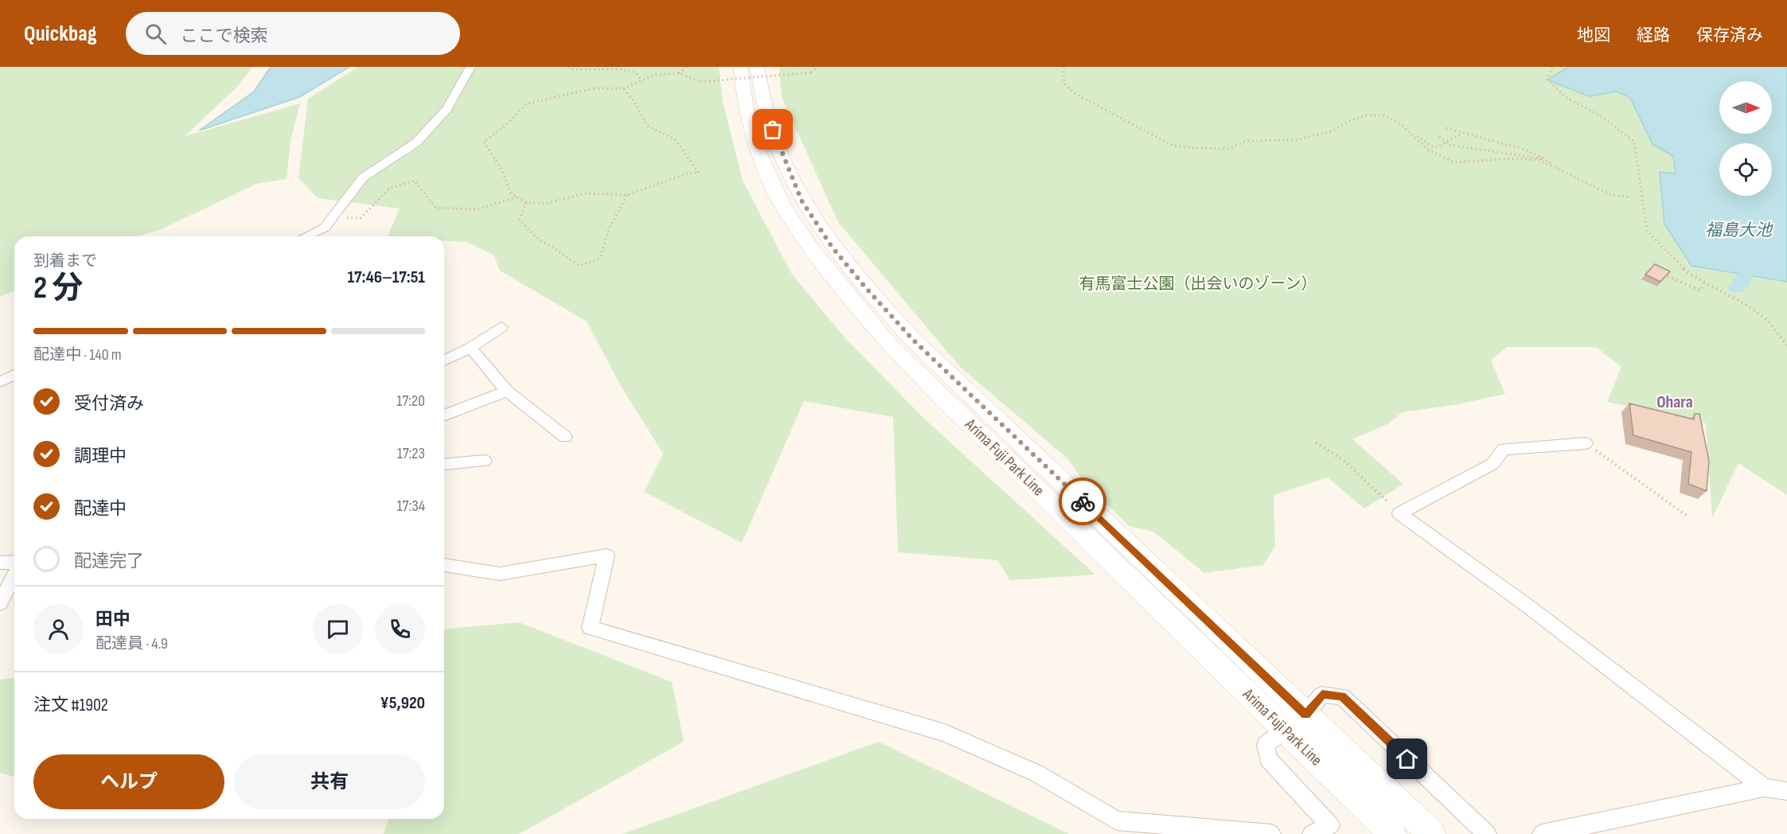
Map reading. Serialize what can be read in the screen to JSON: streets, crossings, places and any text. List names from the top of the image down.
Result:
{
  "streets": {
    "main road": ["Arima Fuji Park Line"]
  },
  "districts": ["Ohara"],
  "water": ["福島大池"],
  "parks": ["有馬富士公園（出会いのゾーン）"],
  "north": "right",
  "page": {
    "header": "Quickbag",
    "search": "ここで検索",
    "nav": ["地図", "経路", "保存済み"],
    "heading": ["2 分", "到着まで", "17:46–17:51"],
    "panel": [
      "田中",
      "配達員 · 4.9",
      "注文 #1902",
      "¥5,920"
    ],
    "bar": "配達中 · 140 m",
    "list": [
      ["受付済み", "17:20"],
      ["調理中", "17:23"],
      ["配達中", "17:34"],
      "配達完了"
    ],
    "buttons": ["ヘルプ", "共有"]
  }
}
